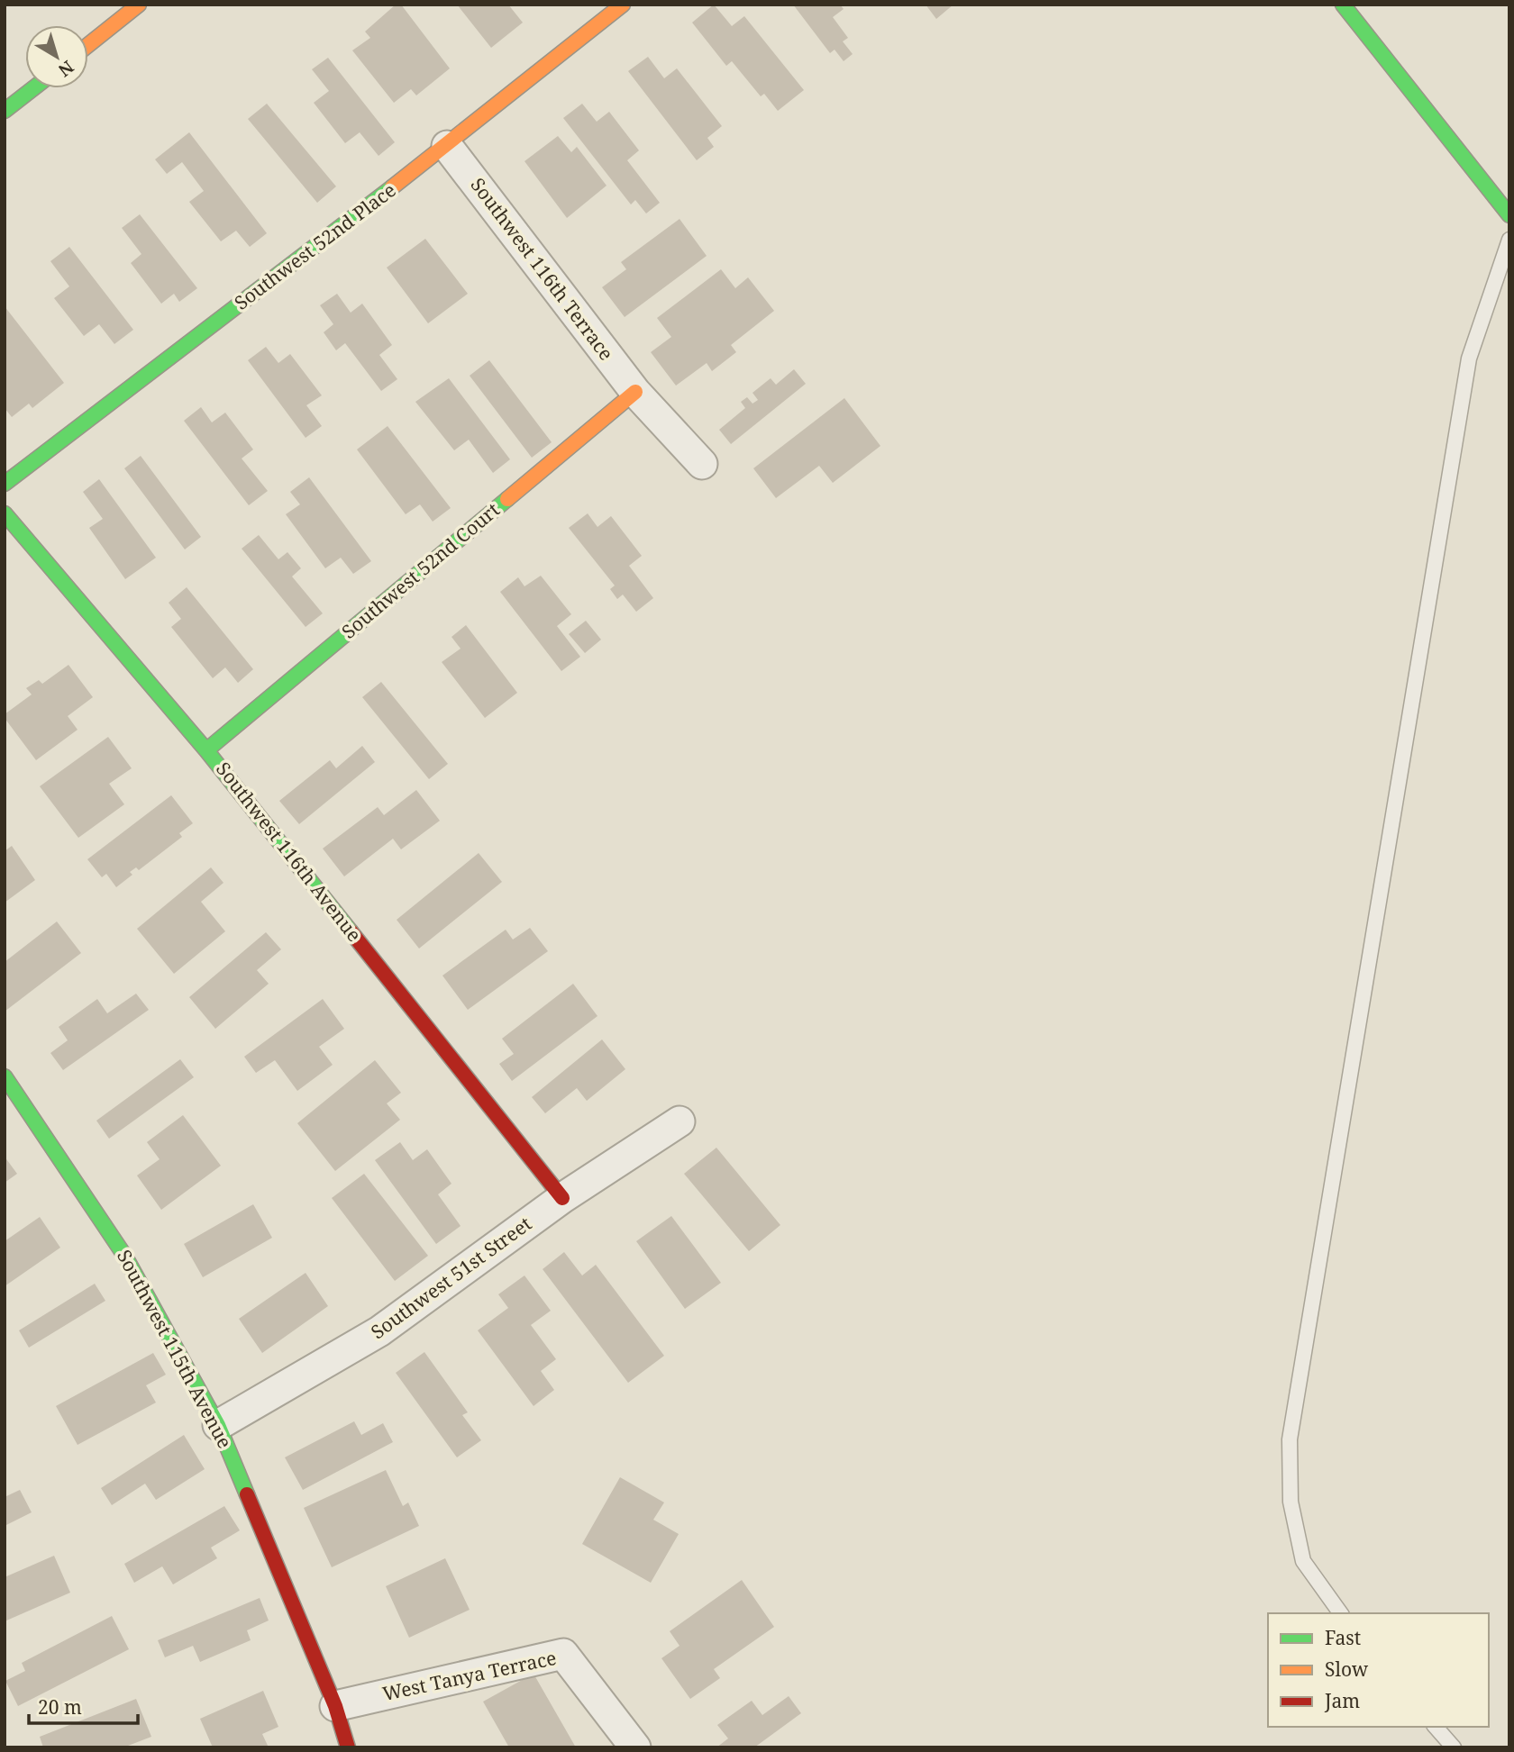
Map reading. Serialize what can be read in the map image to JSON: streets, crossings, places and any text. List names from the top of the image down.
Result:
{
  "streets": {
    "street": [
      "Southwest 52nd Place",
      "Southwest 116th Terrace",
      "Southwest 52nd Court",
      "Southwest 116th Avenue",
      "Southwest 51st Street",
      "Southwest 115th Avenue",
      "West Tanya Terrace"
    ]
  },
  "crossings": [
    ["Southwest 52nd Place", "Southwest 116th Terrace"],
    ["Southwest 116th Terrace", "Southwest 52nd Court"],
    ["Southwest 52nd Court", "Southwest 116th Avenue"],
    ["Southwest 116th Avenue", "Southwest 51st Street"],
    ["Southwest 51st Street", "Southwest 115th Avenue"],
    ["Southwest 115th Avenue", "West Tanya Terrace"]
  ],
  "legend": ["Fast", "Slow", "Jam"],
  "scale_bar": "20 m",
  "north": "bottom right"
}
